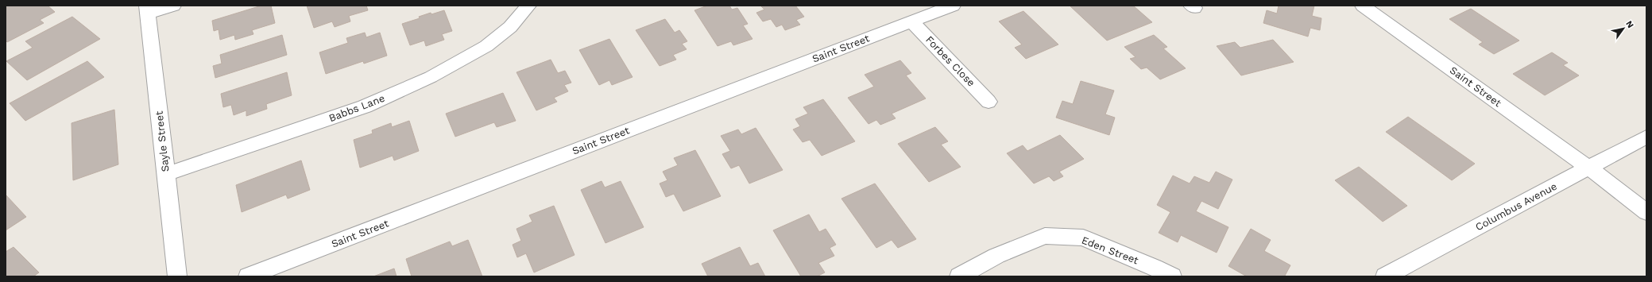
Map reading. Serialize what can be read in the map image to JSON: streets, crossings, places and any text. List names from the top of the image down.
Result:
{
  "streets": {
    "street": [
      "Saint Street",
      "Forbes Close",
      "Babbs Lane",
      "Sayle Street",
      "Columbus Avenue",
      "Eden Street"
    ]
  },
  "crossings": [
    ["Saint Street", "Forbes Close"],
    ["Saint Street", "Columbus Avenue"],
    ["Babbs Lane", "Sayle Street"]
  ],
  "north": "top right"
}
